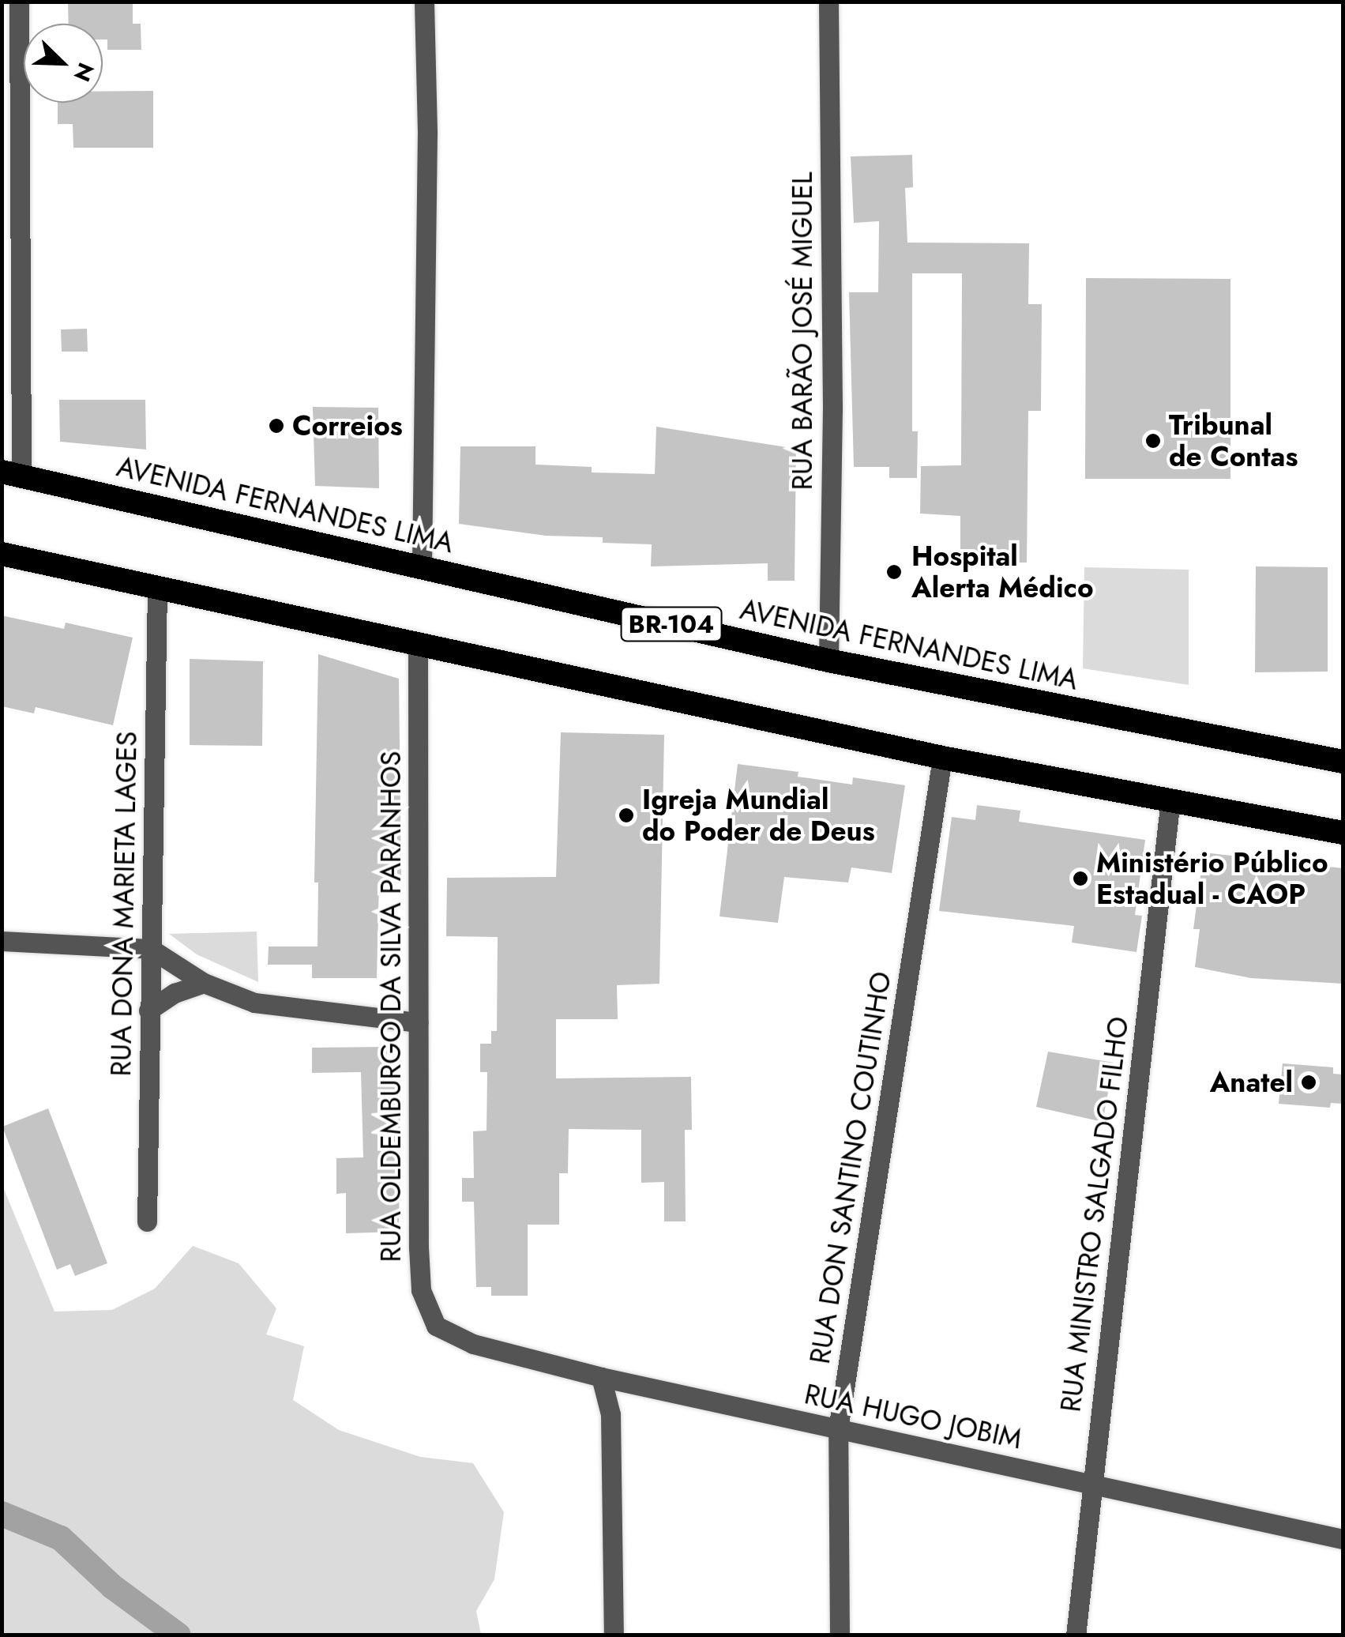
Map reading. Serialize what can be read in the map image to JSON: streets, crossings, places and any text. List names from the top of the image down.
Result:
{
  "streets": {
    "highway": ["AVENIDA FERNANDES LIMA", "BR-104"],
    "street": [
      "RUA BARÃO JOSÉ MIGUEL",
      "RUA DONA MARIETA LAGES",
      "RUA OLDEMBURGO DA SILVA PARANHOS",
      "RUA DON SANTINO COUTINHO",
      "RUA MINISTRO SALGADO FILHO",
      "RUA HUGO JOBIM"
    ]
  },
  "crossings": [
    ["RUA BARÃO JOSÉ MIGUEL", "AVENIDA FERNANDES LIMA"],
    ["BR-104", "RUA DONA MARIETA LAGES"],
    ["BR-104", "RUA OLDEMBURGO DA SILVA PARANHOS"],
    ["BR-104", "RUA DON SANTINO COUTINHO"],
    ["BR-104", "RUA MINISTRO SALGADO FILHO"],
    ["RUA OLDEMBURGO DA SILVA PARANHOS", "RUA HUGO JOBIM"],
    ["RUA DON SANTINO COUTINHO", "RUA HUGO JOBIM"],
    ["RUA MINISTRO SALGADO FILHO", "RUA HUGO JOBIM"]
  ],
  "places": [
    "Correios",
    "Tribunal de Contas",
    "Hospital Alerta Médico",
    "Igreja Mundial do Poder de Deus",
    "Ministério Público Estadual - CAOP",
    "Anatel"
  ],
  "north": "bottom right"
}
